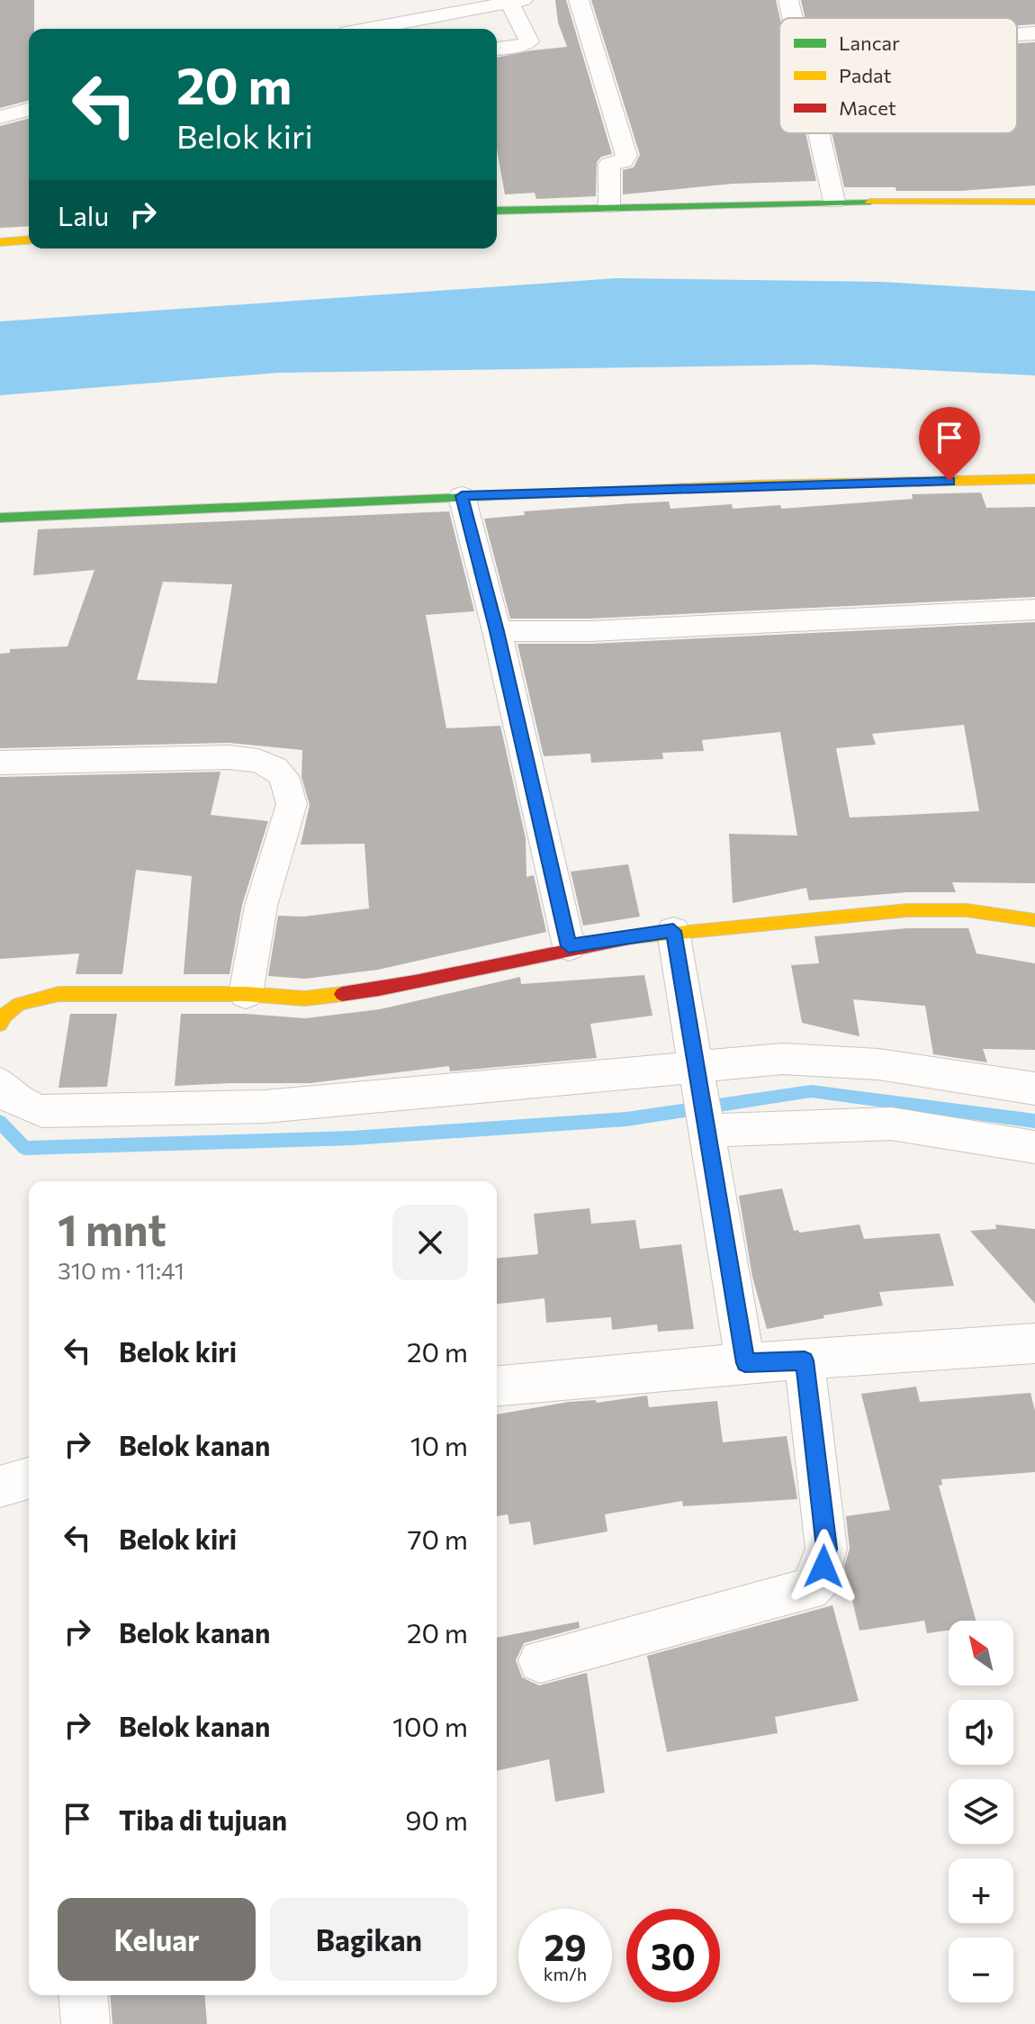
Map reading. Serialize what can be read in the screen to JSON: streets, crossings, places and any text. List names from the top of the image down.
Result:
{
  "legend": ["Lancar", "Padat", "Macet"],
  "north": "top left",
  "page": {
    "turn": ["20 m", "Belok kiri"],
    "then": "Lalu",
    "heading": ["1 mnt", "310 m · 11:41"],
    "list": [
      {
        "name": "Belok kiri",
        "value": "20 m"
      },
      {
        "name": "Belok kanan",
        "value": "10 m"
      },
      {
        "name": "Belok kiri",
        "value": "70 m"
      },
      {
        "name": "Belok kanan",
        "value": "20 m"
      },
      {
        "name": "Belok kanan",
        "value": "100 m"
      },
      {
        "name": "Tiba di tujuan",
        "value": "90 m"
      }
    ],
    "map_buttons": ["+", "−"],
    "buttons": ["Keluar", "Bagikan"],
    "speed": "29 km/h",
    "limit": "30"
  }
}
